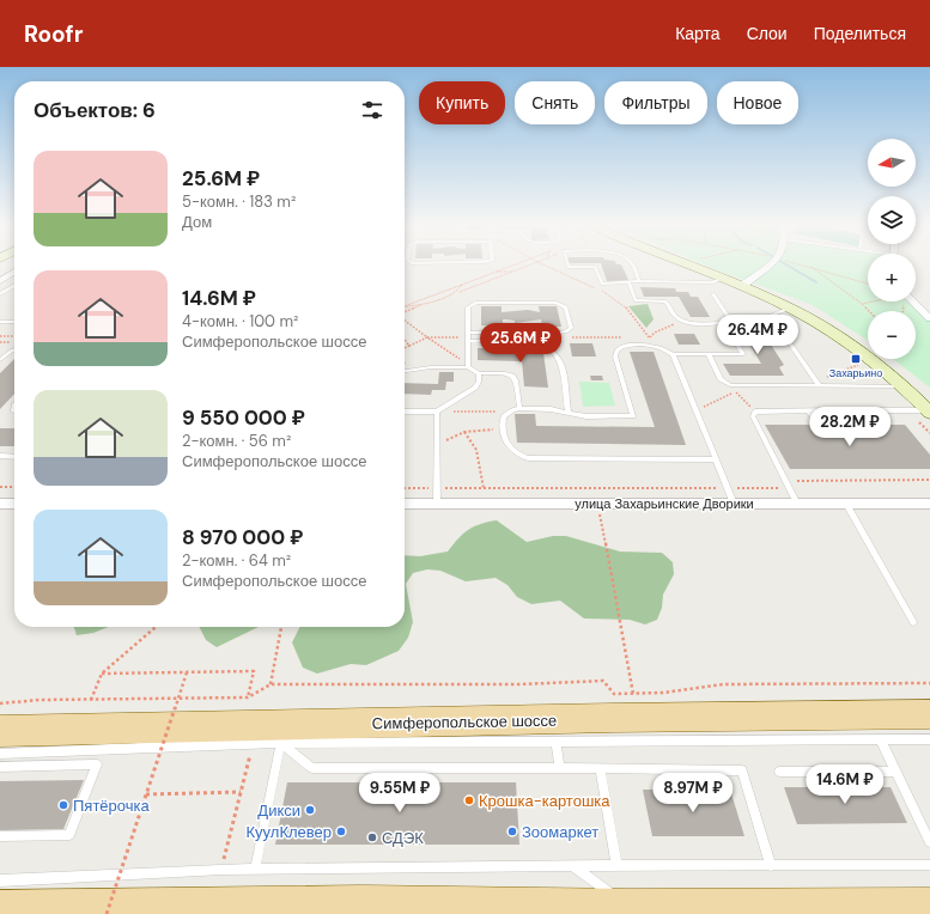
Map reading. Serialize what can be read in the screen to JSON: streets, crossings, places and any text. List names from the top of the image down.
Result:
{
  "streets": {
    "main road": ["Симферопольское шоссе"],
    "street": ["улица Захарьинские Дворики"]
  },
  "places": {
    "transit": ["Захарьино"],
    "other": [
      "Крошка-картошка",
      "Пятёрочка",
      "Дикси",
      "КуулКлевер",
      "Зоомаркет",
      "СДЭК"
    ]
  },
  "north": "left",
  "page": {
    "header": "Roofr",
    "nav": ["Карта", "Слои", "Поделиться"],
    "chip": [
      "Купить",
      "Снять",
      "Фильтры",
      "Новое"
    ],
    "heading": "Объектов: 6",
    "map_buttons": ["+", "−"],
    "list": [
      {
        "name": "25.6M ₽",
        "note": "5-комн. · 183 m² · Дом"
      },
      {
        "name": "14.6M ₽",
        "note": "4-комн. · 100 m² · Симферопольское шоссе"
      },
      {
        "name": "9 550 000 ₽",
        "note": "2-комн. · 56 m² · Симферопольское шоссе"
      },
      {
        "name": "8 970 000 ₽",
        "note": "2-комн. · 64 m² · Симферопольское шоссе"
      }
    ],
    "price": [
      "26.4M ₽",
      "25.6M ₽",
      "28.2M ₽",
      "14.6M ₽",
      "9.55M ₽",
      "8.97M ₽"
    ]
  }
}
